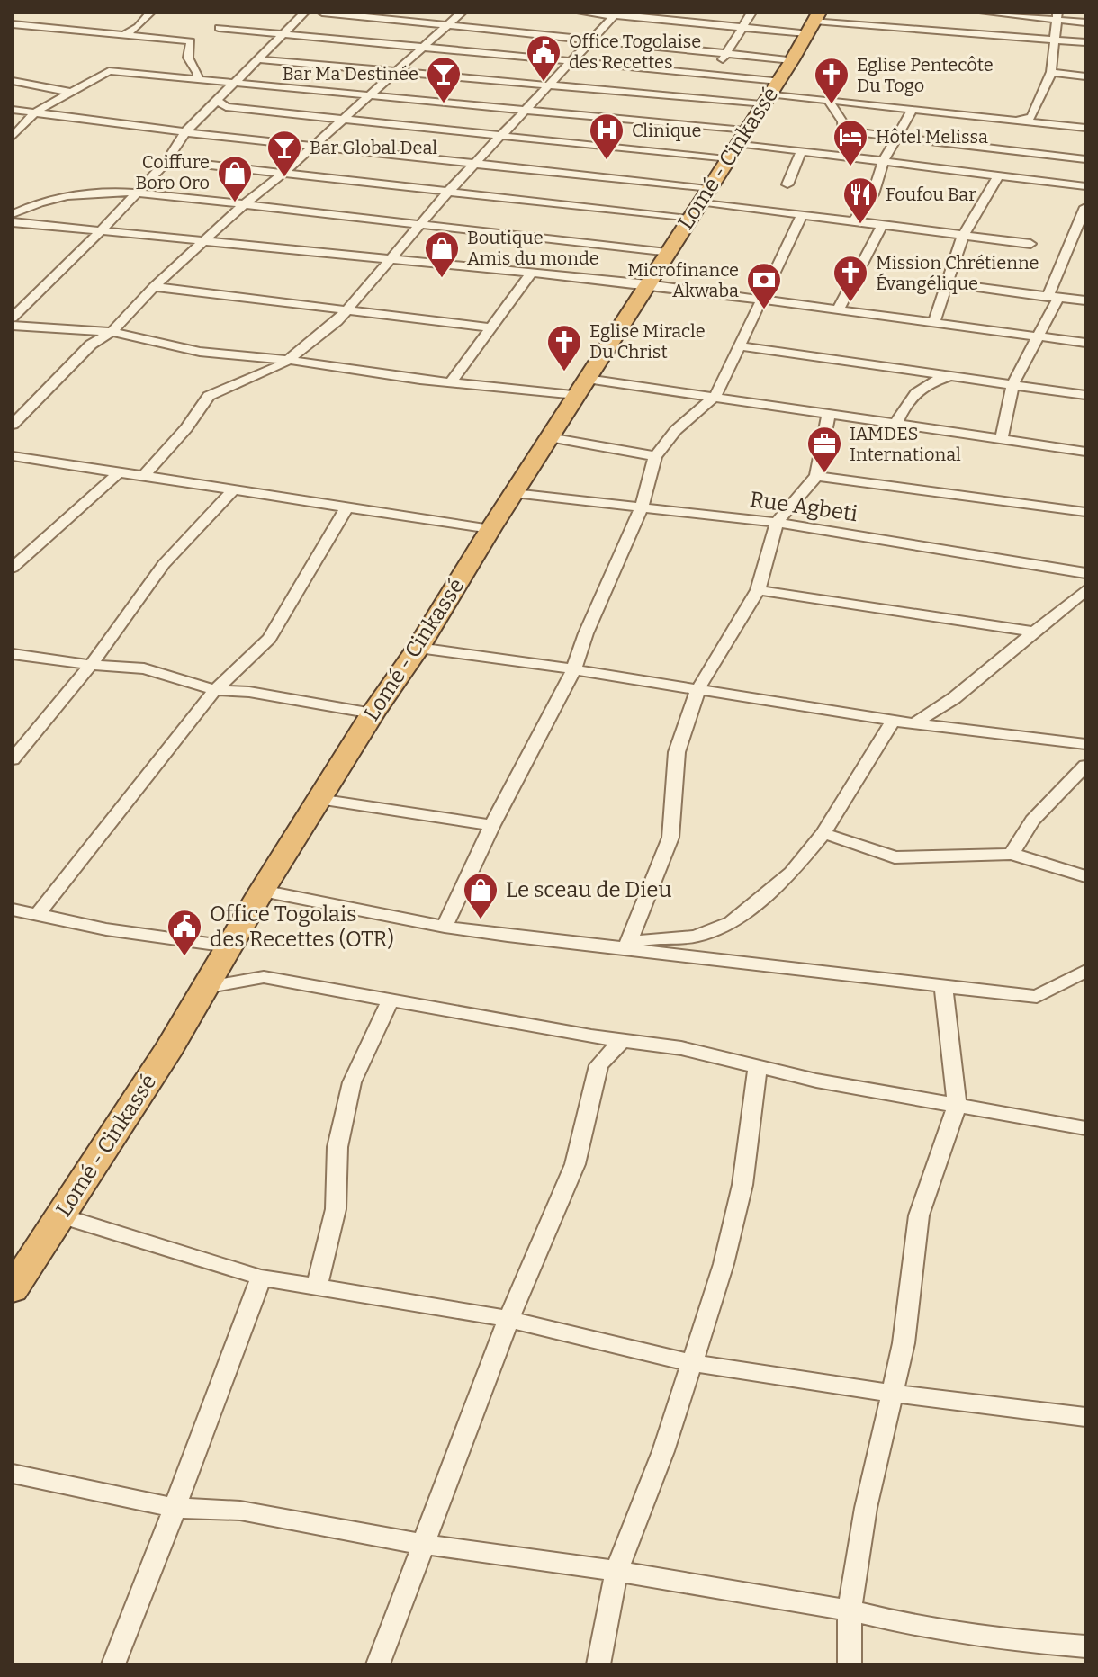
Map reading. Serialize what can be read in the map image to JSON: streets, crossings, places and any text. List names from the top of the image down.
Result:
{
  "streets": {
    "highway": ["Lomé - Cinkassé"],
    "street": ["Rue Agbeti"]
  },
  "crossings": [
    ["Lomé - Cinkassé", "Rue Agbeti"]
  ],
  "places": {
    "public building": ["Office Togolaise des Recettes", "Office Togolais des Recettes (OTR)"],
    "bar": ["Bar Ma Destinée", "Bar Global Deal"],
    "church": ["Eglise Pentecôte Du Togo", "Mission Chrétienne Évangélique", "Eglise Miracle Du Christ"],
    "hospital": ["Clinique"],
    "hotel": ["Hôtel Melissa"],
    "shop": ["Coiffure Boro Oro", "Boutique Amis du monde", "Le sceau de Dieu"],
    "restaurant": ["Foufou Bar"],
    "bank": ["Microfinance Akwaba"],
    "office": ["IAMDES International"]
  }
}
